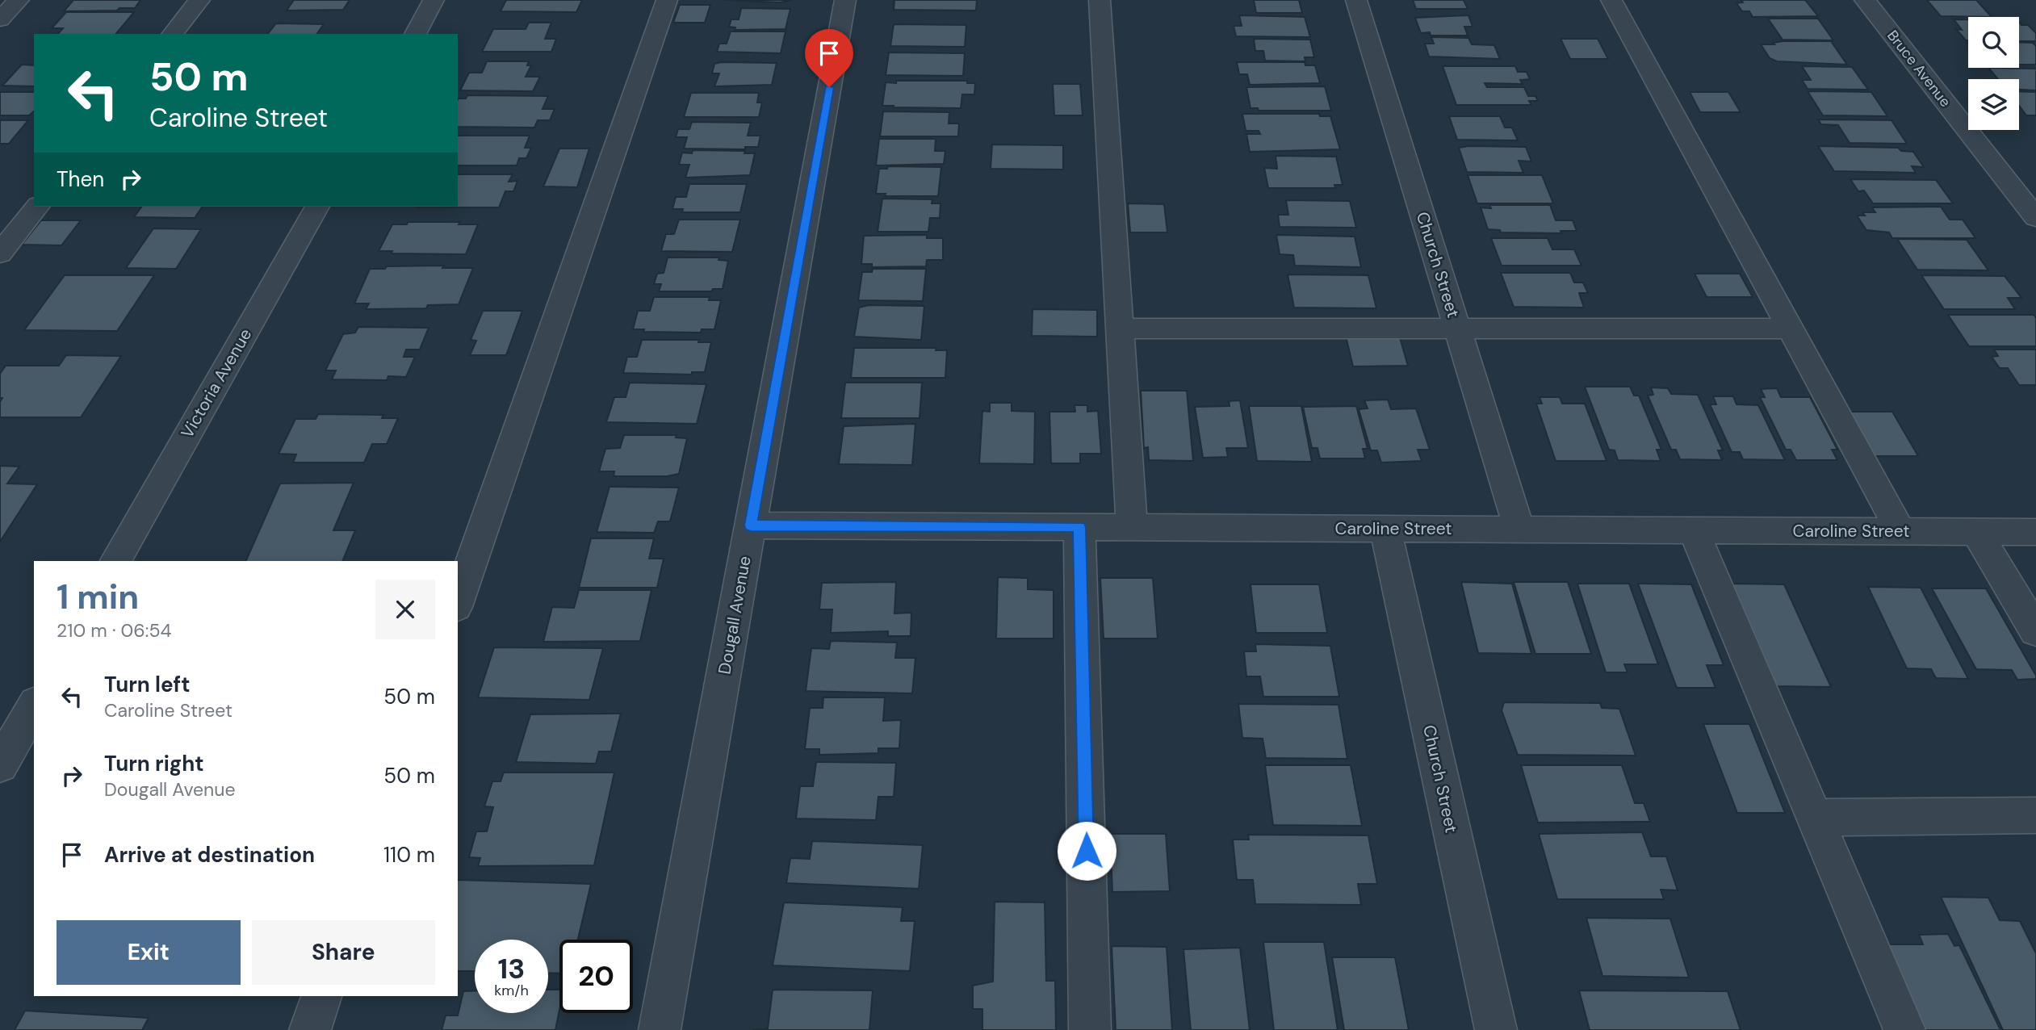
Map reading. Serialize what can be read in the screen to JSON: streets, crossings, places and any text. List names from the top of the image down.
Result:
{
  "streets": {
    "street": [
      "Bruce Avenue",
      "Church Street",
      "Victoria Avenue",
      "Caroline Street",
      "Dougall Avenue"
    ]
  },
  "crossings": [
    ["Church Street", "Caroline Street"],
    ["Caroline Street", "Dougall Avenue"]
  ],
  "page": {
    "turn": ["50 m", "Caroline Street"],
    "then": "Then",
    "heading": ["1 min", "210 m · 06:54"],
    "list": [
      {
        "name": "Turn left",
        "note": "Caroline Street",
        "value": "50 m"
      },
      {
        "name": "Turn right",
        "note": "Dougall Avenue",
        "value": "50 m"
      },
      {
        "name": "Arrive at destination",
        "value": "110 m"
      }
    ],
    "buttons": ["Exit", "Share"],
    "speed": "13 km/h",
    "limit": "20"
  }
}
